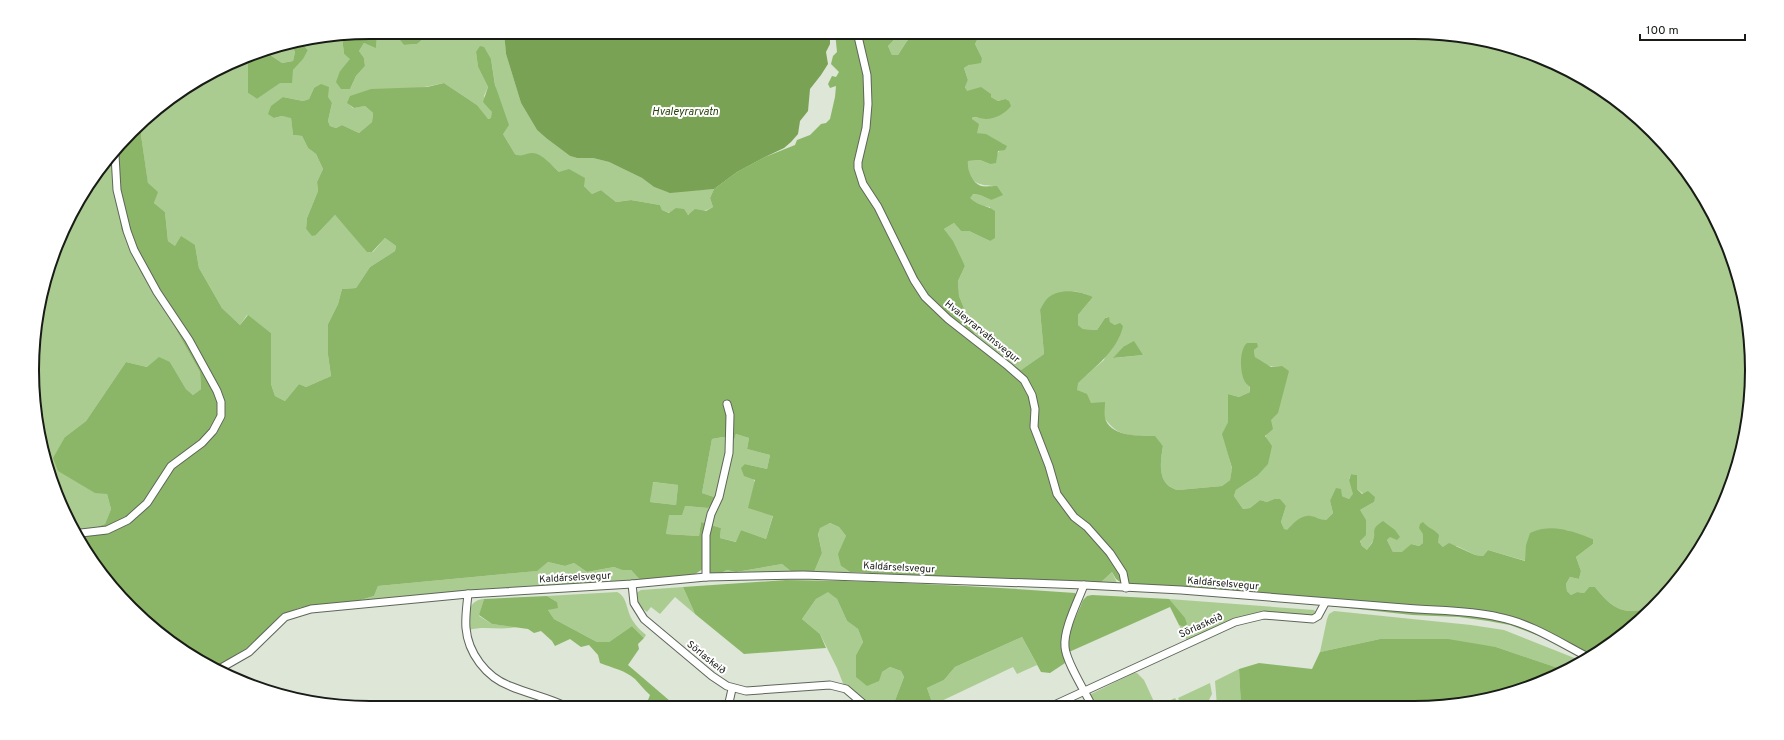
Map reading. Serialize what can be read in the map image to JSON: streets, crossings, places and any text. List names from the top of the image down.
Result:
{
  "streets": {
    "street": ["Hvaleyrarvatnsvegur", "Kaldárselsvegur", "Sörlaskeið"]
  },
  "crossings": [
    ["Hvaleyrarvatnsvegur", "Kaldárselsvegur"],
    ["Kaldárselsvegur", "Sörlaskeið"]
  ],
  "water": ["Hvaleyrarvatn"],
  "scale_bar": "100 m"
}
